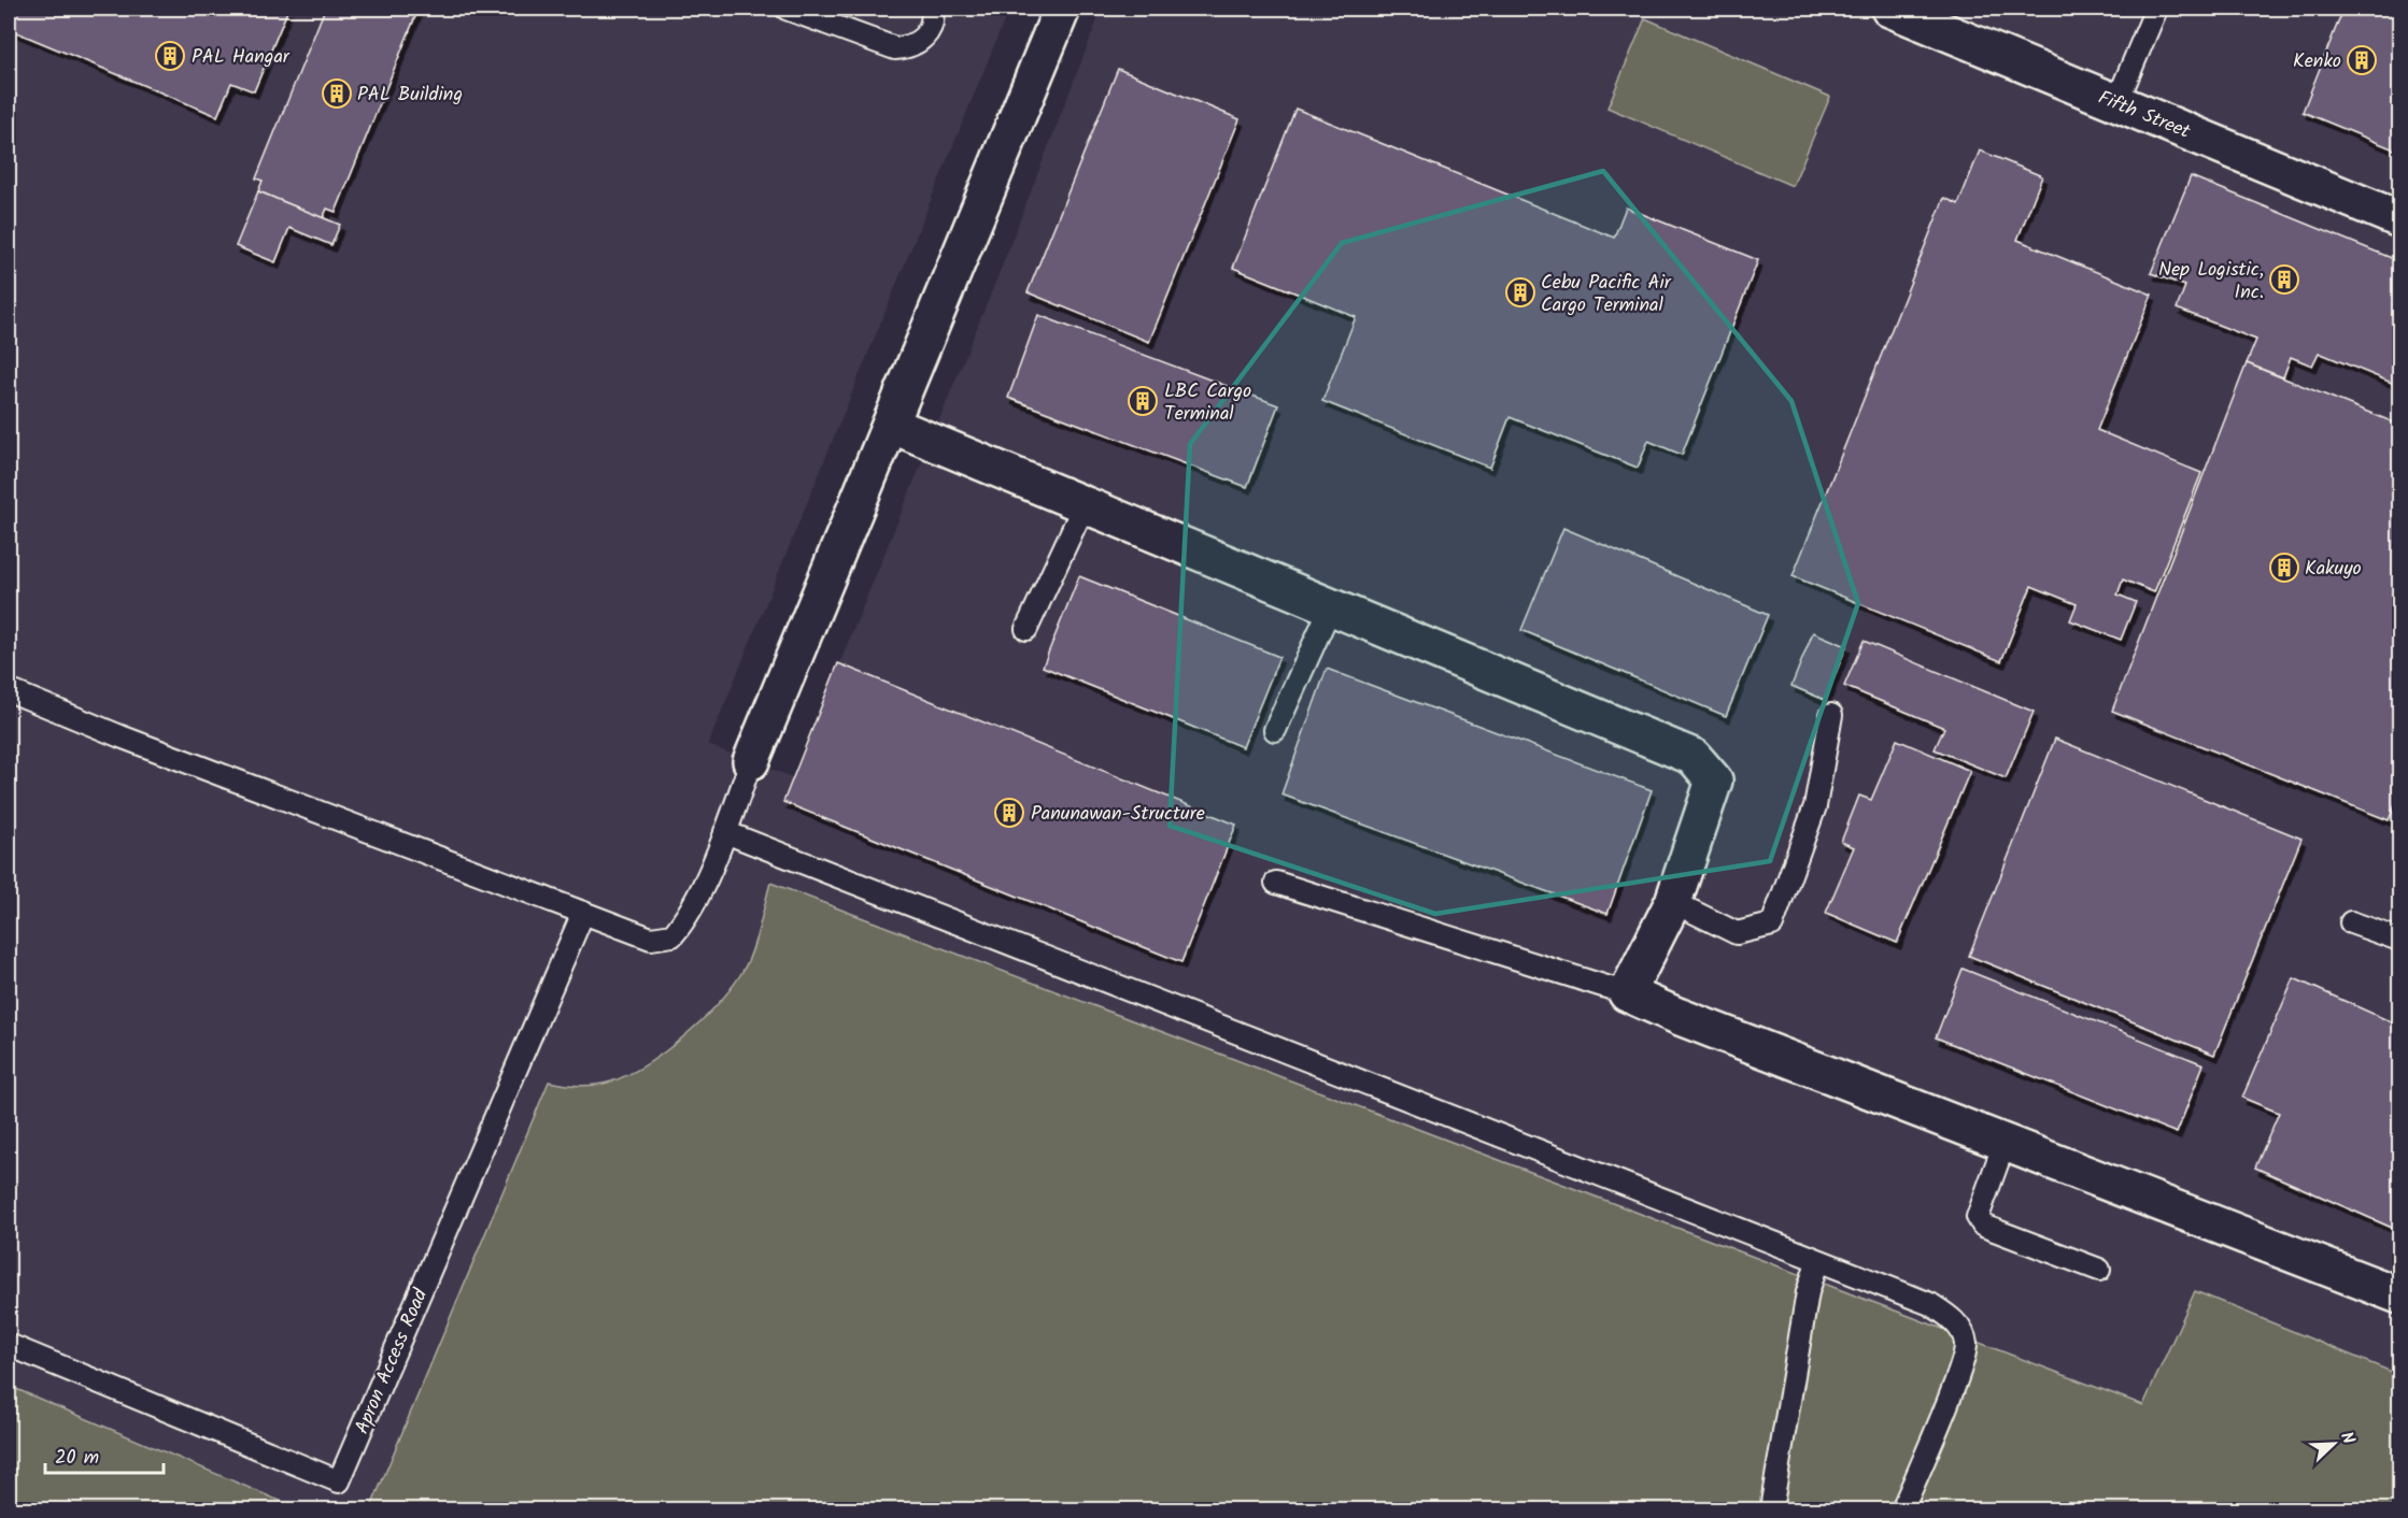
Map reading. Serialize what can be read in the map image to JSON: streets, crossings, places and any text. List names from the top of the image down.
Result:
{
  "streets": {
    "street": ["Fifth Street"],
    "lane": ["Apron Access Road"]
  },
  "places": {
    "building": [
      "PAL Hangar",
      "Kenko",
      "PAL Building",
      "Nep Logistic, Inc.",
      "Cebu Pacific Air Cargo Terminal",
      "LBC Cargo Terminal",
      "Kakuyo",
      "Panunawan-Structure"
    ]
  },
  "scale_bar": "20 m",
  "north": "top right"
}
